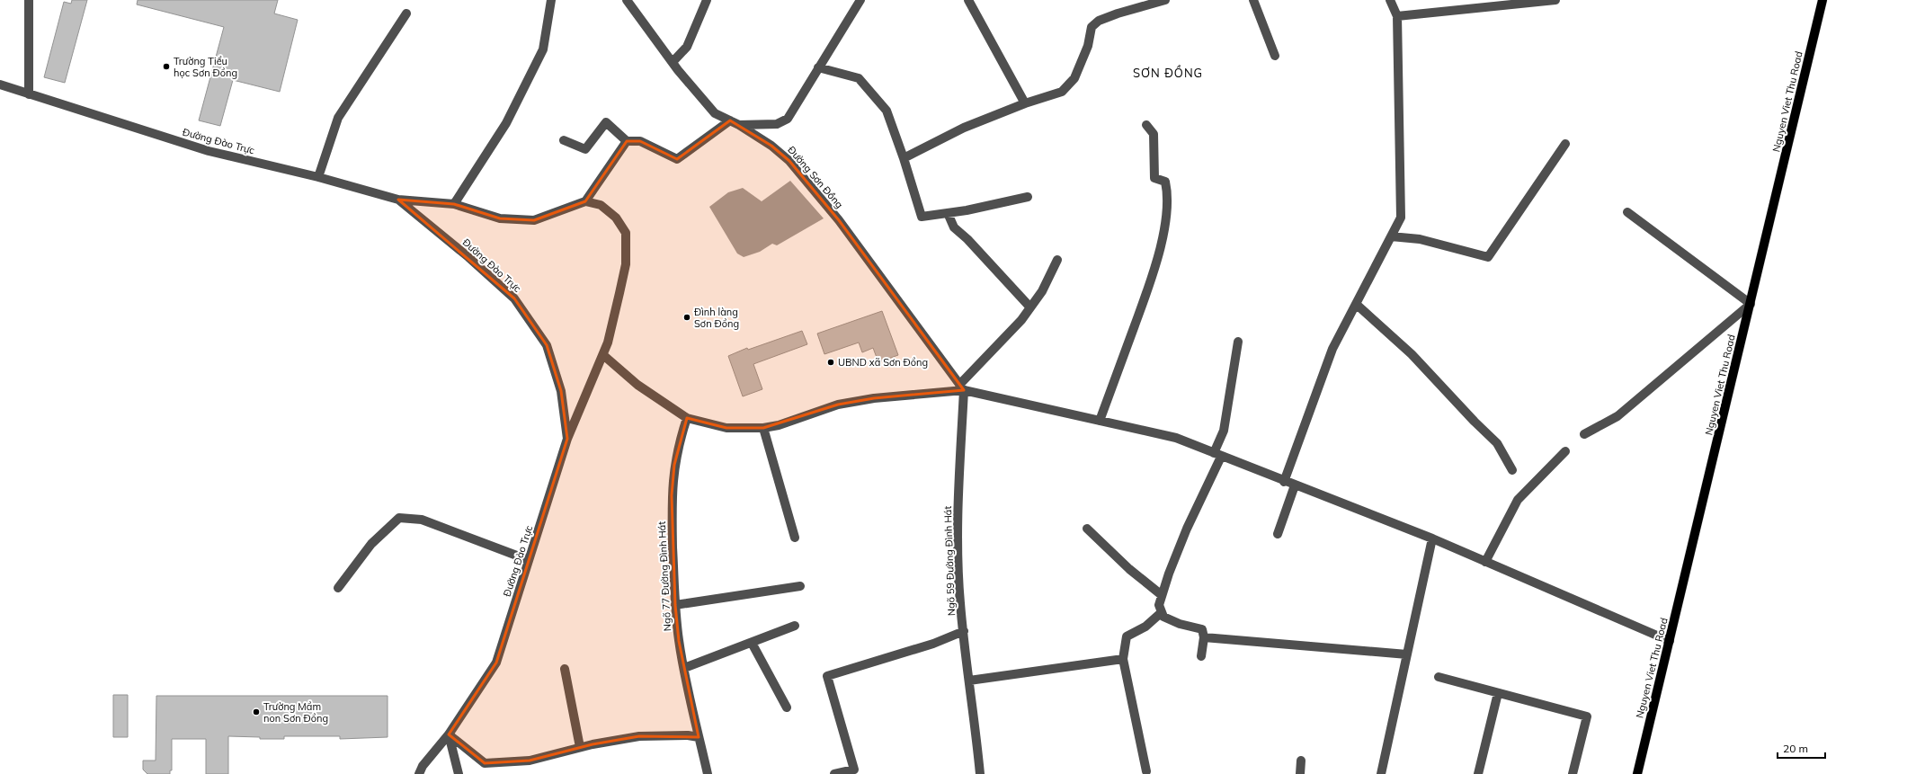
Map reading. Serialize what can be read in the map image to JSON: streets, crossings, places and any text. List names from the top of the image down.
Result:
{
  "streets": {
    "main road": ["Nguyen Viet Thu Road"],
    "street": [
      "Đường Đào Trực",
      "Đường Sơn Đồng",
      "Ngõ 59 Đường Đình Hát",
      "Ngõ 77 Đường Đình Hát"
    ]
  },
  "crossings": [
    ["Đường Sơn Đồng", "Ngõ 59 Đường Đình Hát"]
  ],
  "districts": ["SƠN ĐỒNG"],
  "places": [
    "Trường Tiểu học Sơn Đồng",
    "Đình làng Sơn Đồng",
    "UBND xã Sơn Đồng",
    "Trường Mầm non Sơn Đồng"
  ],
  "scale_bar": "20 m"
}
